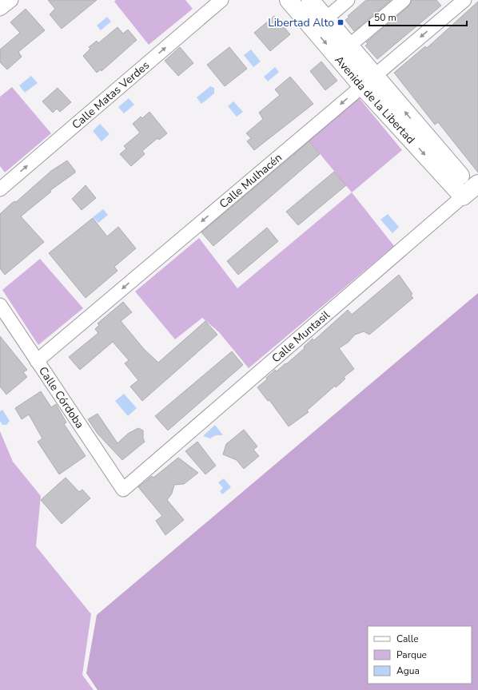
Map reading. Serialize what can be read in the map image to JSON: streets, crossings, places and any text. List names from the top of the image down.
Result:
{
  "streets": {
    "street": [
      "Calle Matas Verdes",
      "Avenida de la Libertad",
      "Calle Mulhacén",
      "Calle Muntasil",
      "Calle Córdoba"
    ]
  },
  "crossings": [
    ["Avenida de la Libertad", "Calle Mulhacén"],
    ["Avenida de la Libertad", "Calle Muntasil"],
    ["Calle Mulhacén", "Calle Córdoba"],
    ["Calle Muntasil", "Calle Córdoba"]
  ],
  "one_way": ["Calle Matas Verdes", "Calle Mulhacén"],
  "places": {
    "transit": ["Libertad Alto"]
  },
  "legend": ["Calle", "Parque", "Agua"],
  "scale_bar": "50 m"
}
